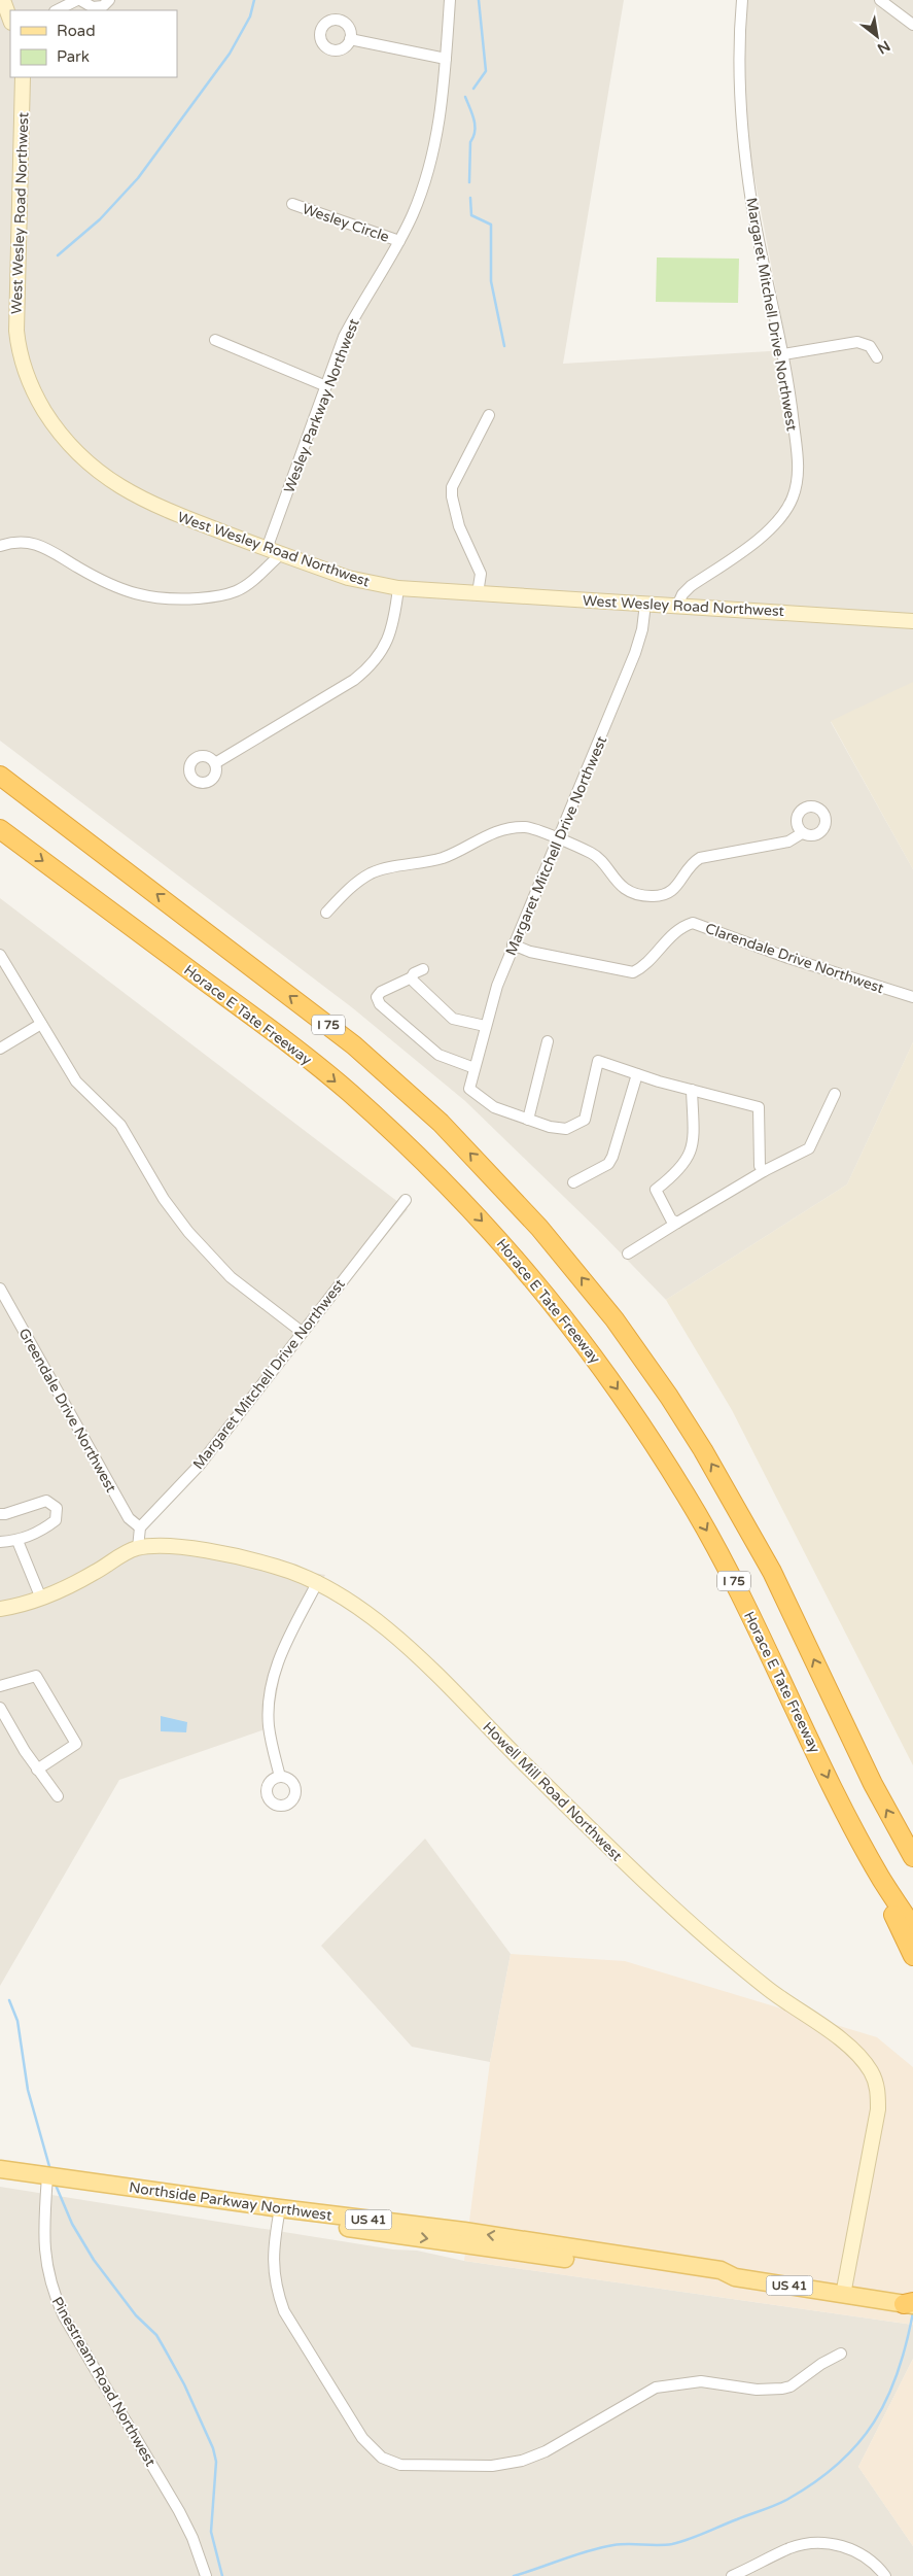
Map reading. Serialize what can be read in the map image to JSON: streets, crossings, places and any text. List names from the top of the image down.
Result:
{
  "streets": {
    "highway": ["Horace E Tate Freeway", "I 75"],
    "main road": [
      "West Wesley Road Northwest",
      "Howell Mill Road Northwest",
      "Northside Parkway Northwest",
      "US 41"
    ],
    "street": [
      "Wesley Circle",
      "Margaret Mitchell Drive Northwest",
      "Wesley Parkway Northwest",
      "Clarendale Drive Northwest",
      "Greendale Drive Northwest",
      "Pinestream Road Northwest"
    ]
  },
  "crossings": [
    ["West Wesley Road Northwest", "Margaret Mitchell Drive Northwest"],
    ["West Wesley Road Northwest", "Wesley Parkway Northwest"],
    ["Wesley Circle", "Wesley Parkway Northwest"],
    ["Margaret Mitchell Drive Northwest", "Clarendale Drive Northwest"],
    ["Margaret Mitchell Drive Northwest", "Greendale Drive Northwest"],
    ["Howell Mill Road Northwest", "Northside Parkway Northwest"],
    ["Northside Parkway Northwest", "Pinestream Road Northwest"]
  ],
  "legend": ["Road", "Park"],
  "north": "bottom right"
}
